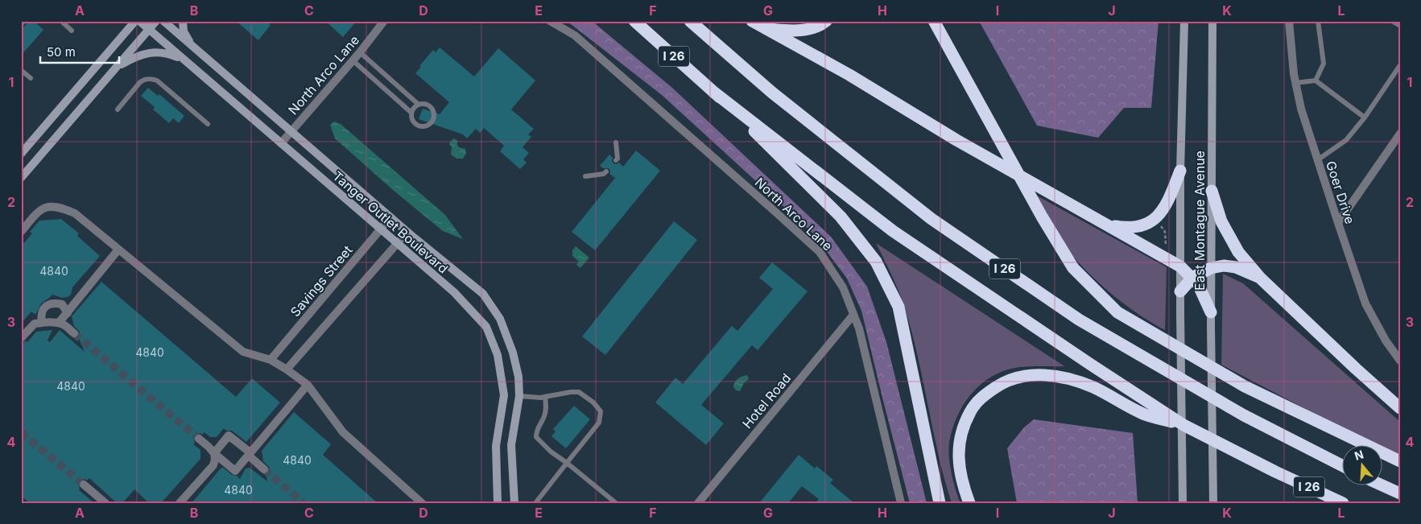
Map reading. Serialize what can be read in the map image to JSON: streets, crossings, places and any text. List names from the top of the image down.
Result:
{
  "streets": {
    "highway": ["I 26"],
    "street": [
      "North Arco Lane",
      "Goer Drive",
      "East Montague Avenue",
      "Tanger Outlet Boulevard",
      "Savings Street",
      "Hotel Road"
    ]
  },
  "crossings": [
    ["North Arco Lane", "Tanger Outlet Boulevard"],
    ["North Arco Lane", "Hotel Road"],
    ["Tanger Outlet Boulevard", "Savings Street"]
  ],
  "house_numbers": [
    "4840",
    "4840",
    "4840",
    "4840",
    "4840"
  ],
  "scale_bar": "50 m",
  "north": "top",
  "grid": {
    "columns": [
      "A",
      "B",
      "C",
      "D",
      "E",
      "F",
      "G",
      "H",
      "I",
      "J",
      "K",
      "L"
    ],
    "rows": [
      "1",
      "2",
      "3",
      "4"
    ]
  }
}
